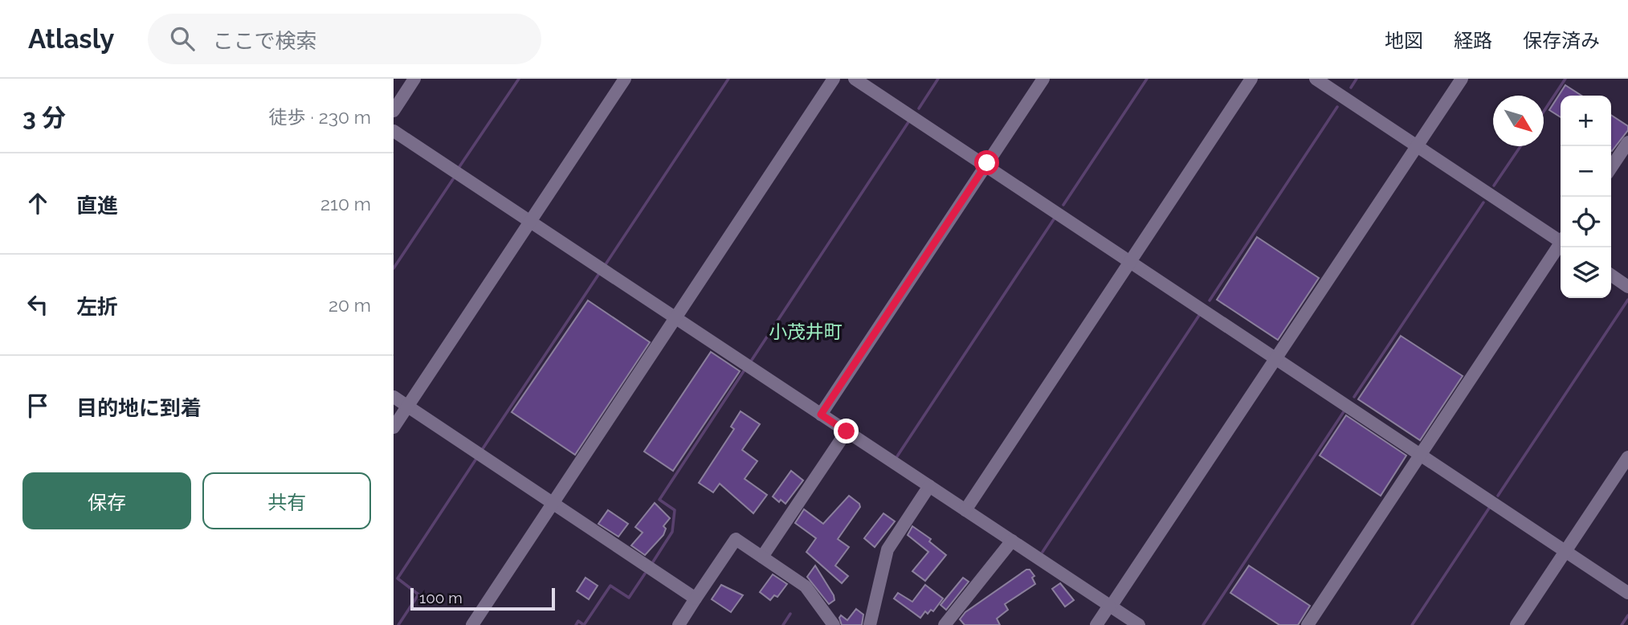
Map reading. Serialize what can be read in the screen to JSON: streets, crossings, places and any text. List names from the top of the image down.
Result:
{
  "districts": ["小茂井町"],
  "scale_bar": "100 m",
  "north": "bottom right",
  "page": {
    "header": "Atlasly",
    "search": "ここで検索",
    "nav": ["地図", "経路", "保存済み"],
    "heading": ["3 分", "徒歩 · 230 m"],
    "map_buttons": ["+", "−"],
    "list": [
      ["直進", "210 m"],
      ["左折", "20 m"],
      "目的地に到着"
    ],
    "buttons": ["保存", "共有"],
    "scale": "100 m"
  }
}
